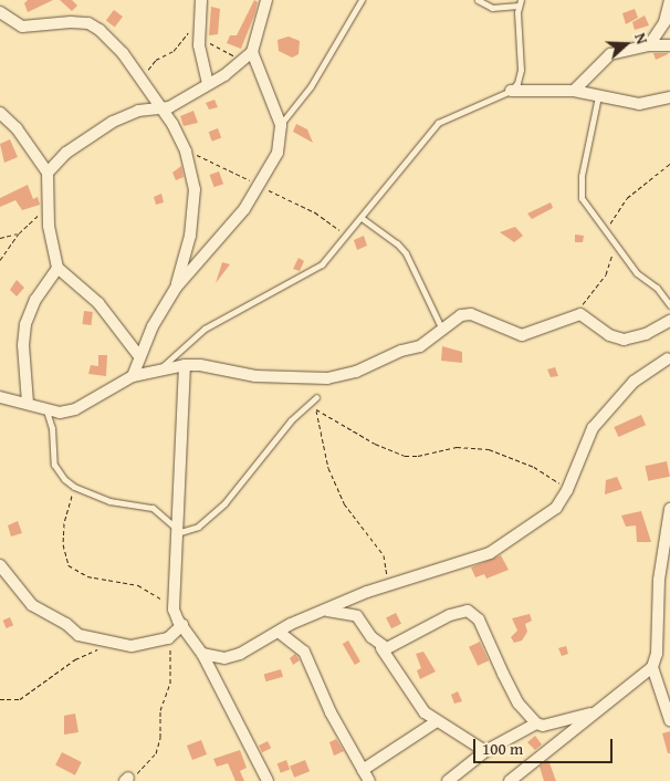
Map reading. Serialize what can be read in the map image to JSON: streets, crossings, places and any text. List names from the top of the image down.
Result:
{
  "scale_bar": "100 m",
  "north": "right"
}
